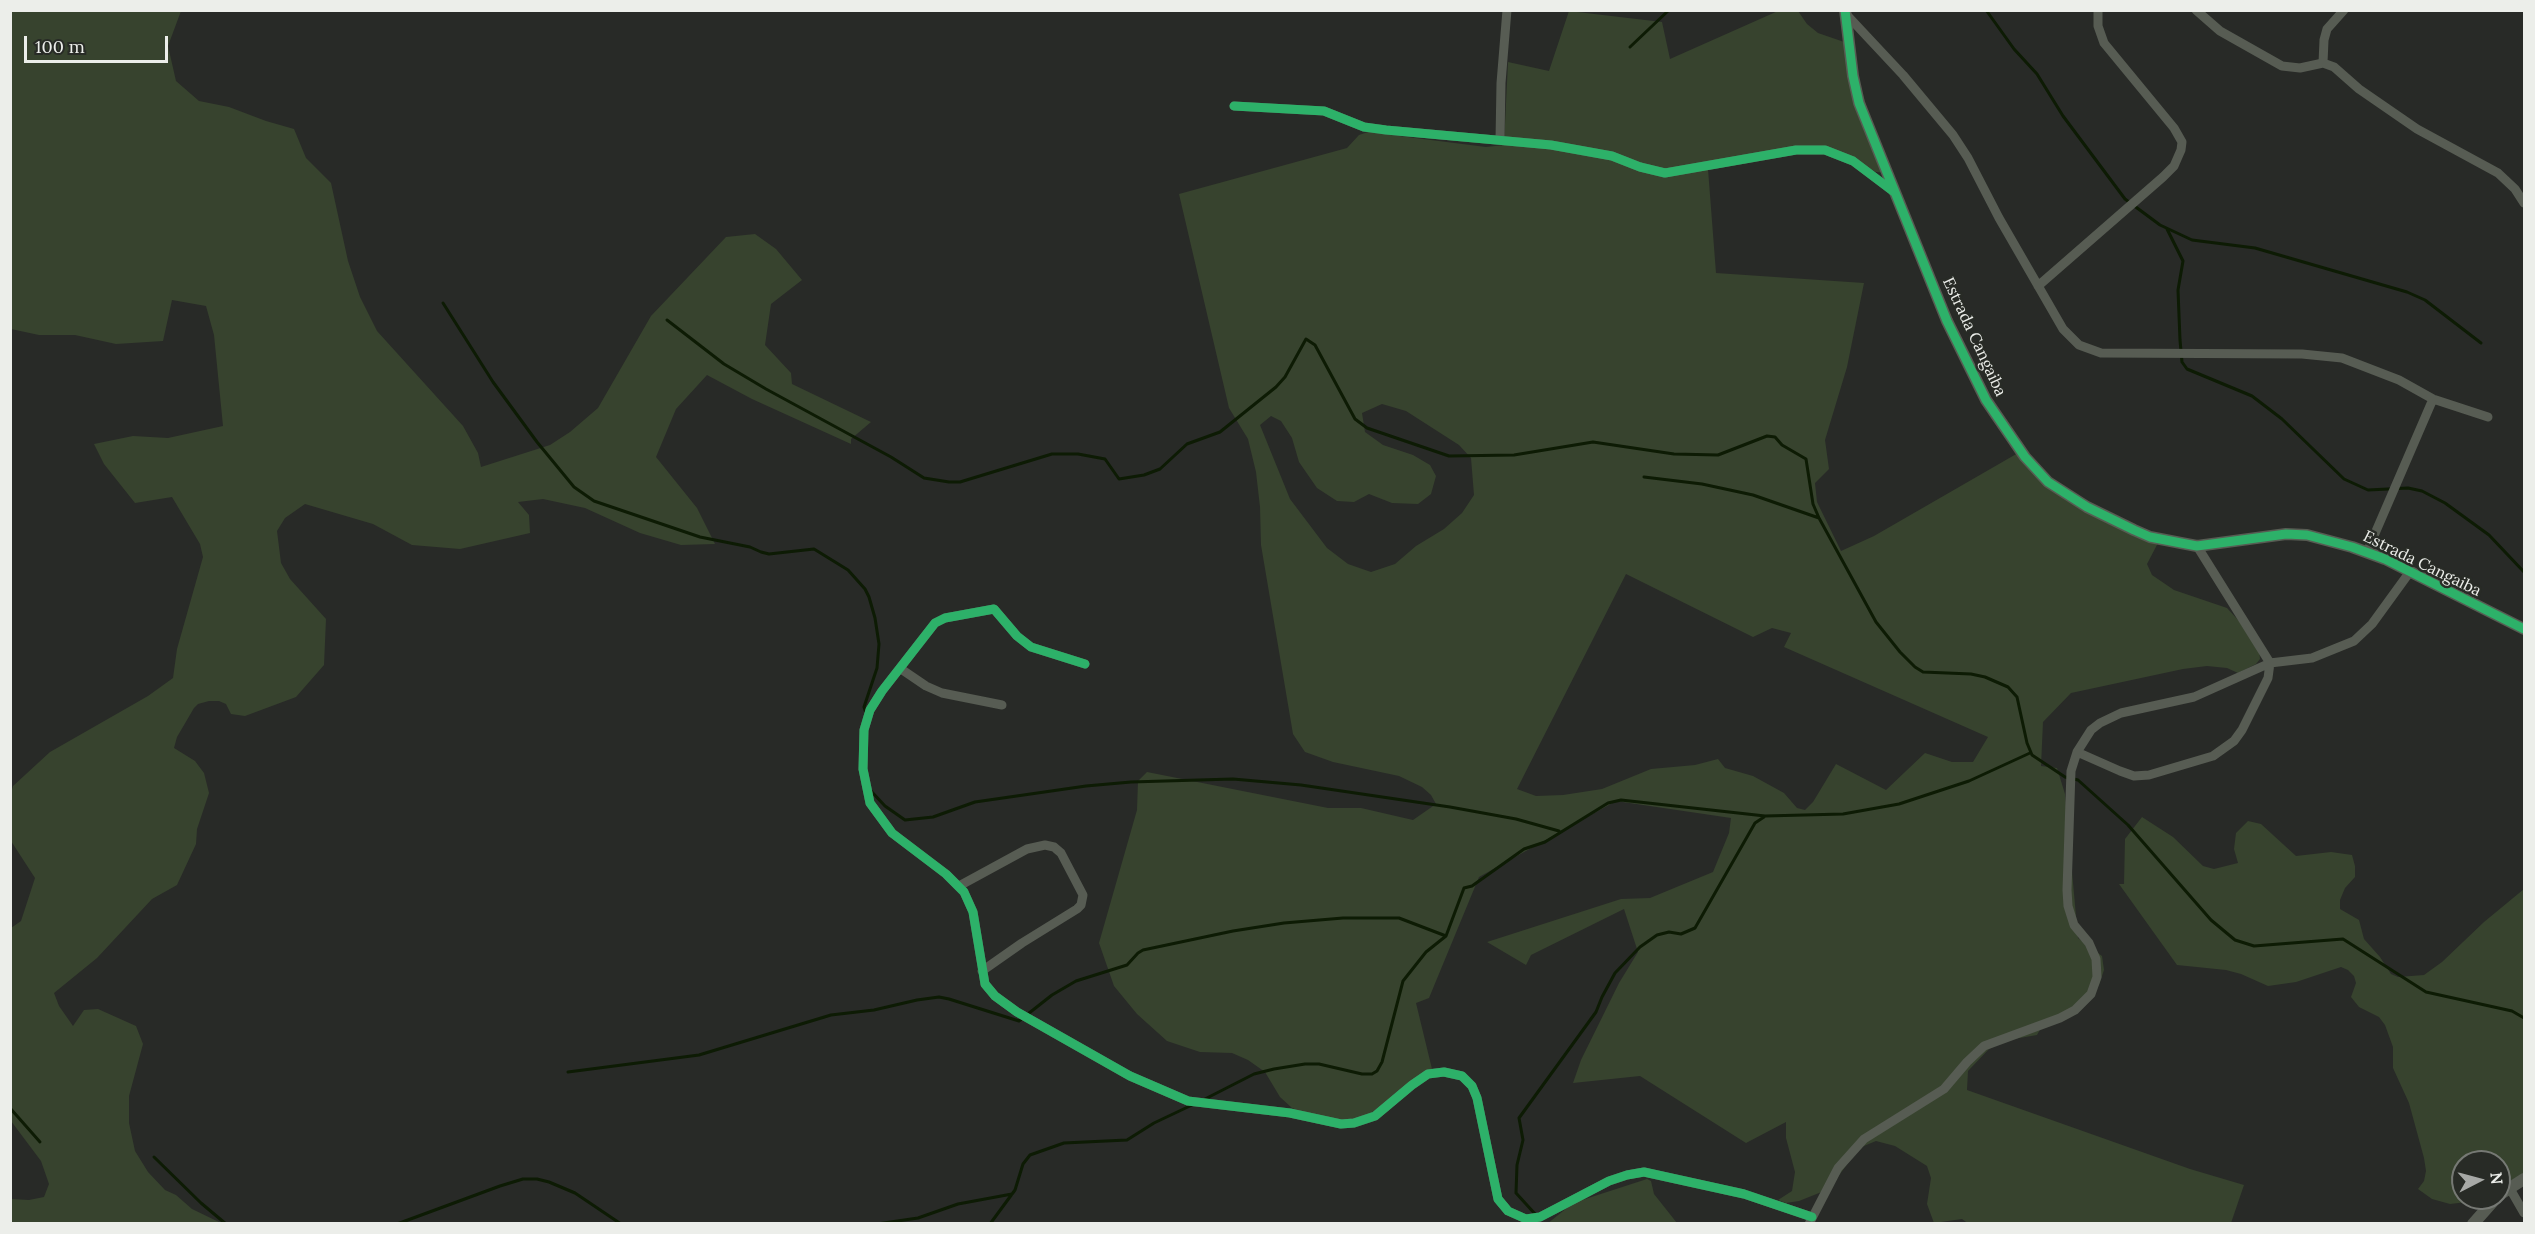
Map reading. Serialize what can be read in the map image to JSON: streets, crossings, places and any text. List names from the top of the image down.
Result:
{
  "streets": {
    "street": ["Estrada Cangaiba"]
  },
  "scale_bar": "100 m",
  "north": "right"
}
